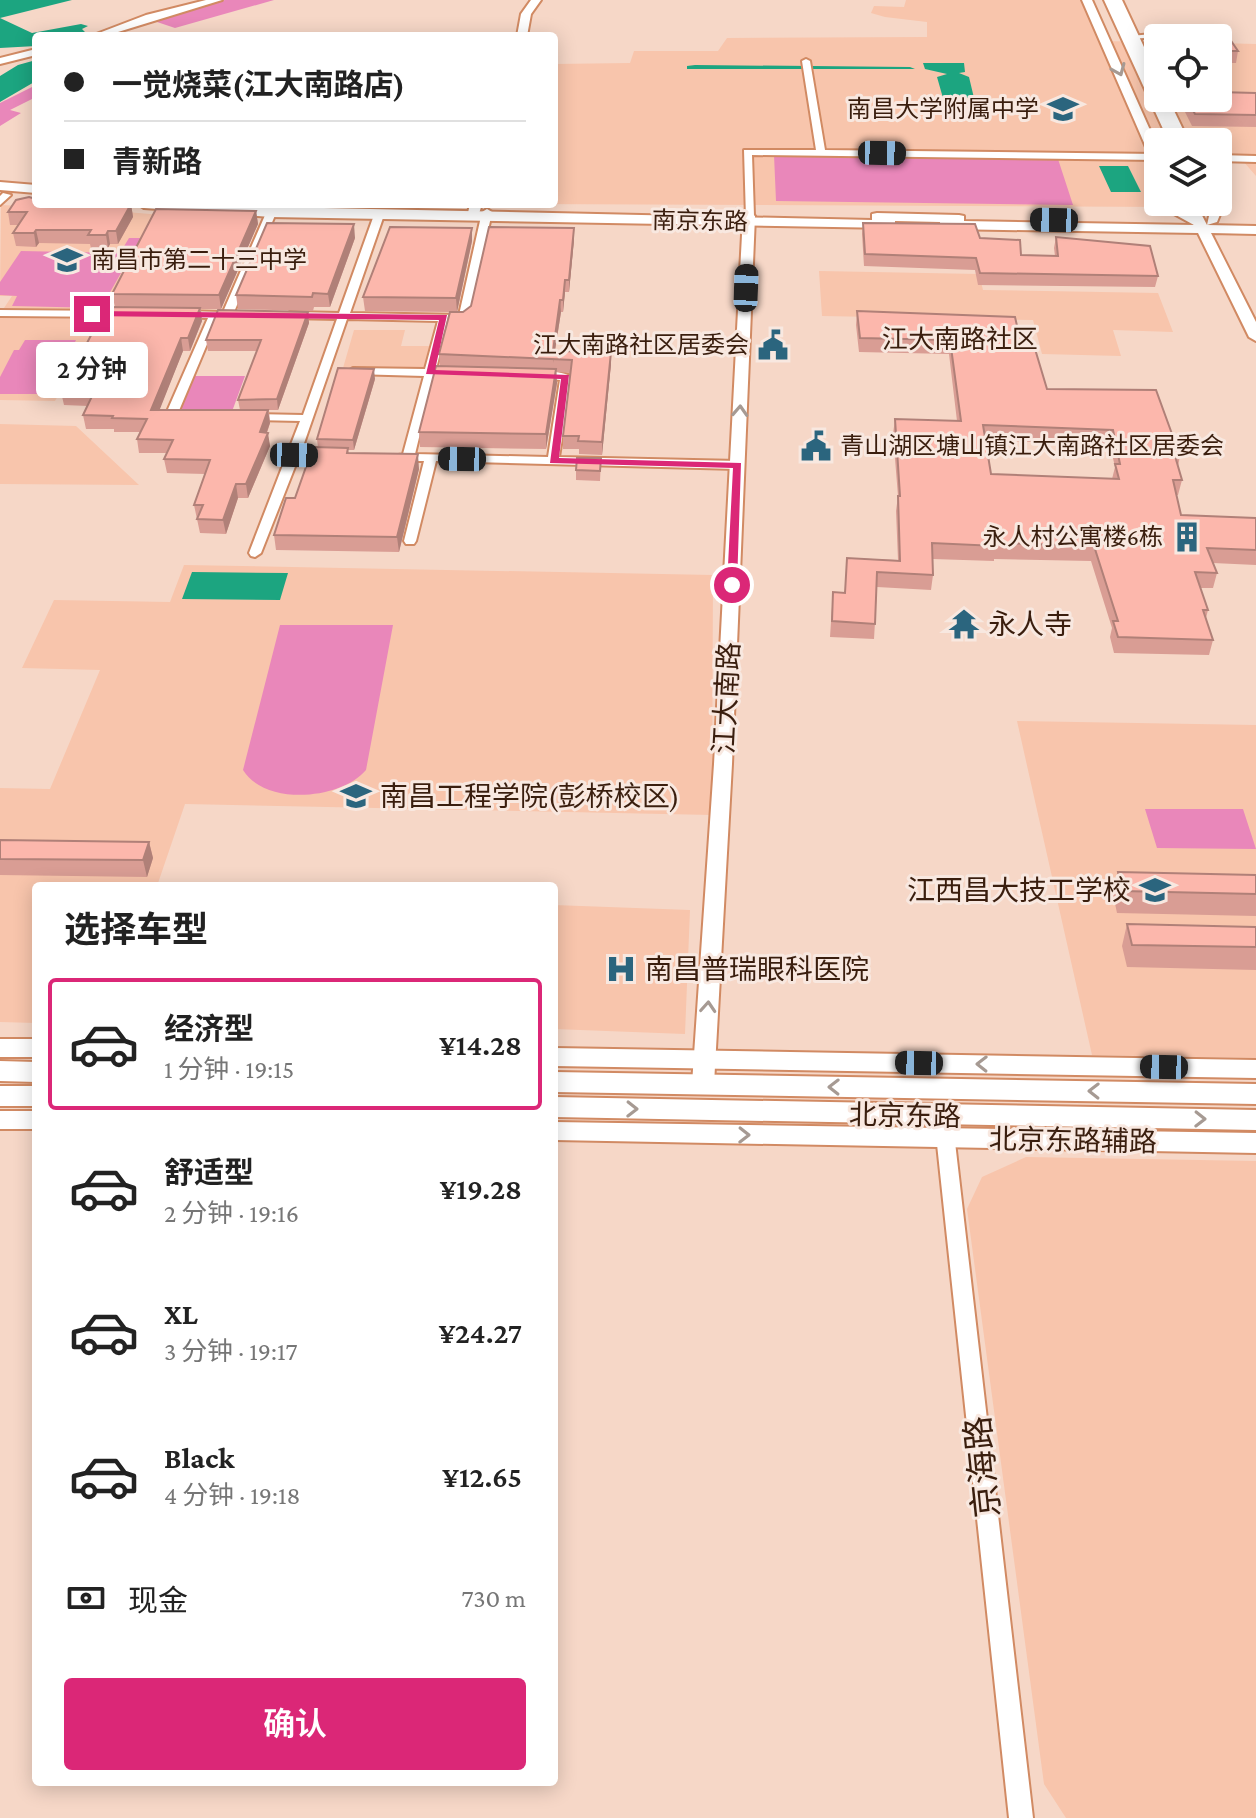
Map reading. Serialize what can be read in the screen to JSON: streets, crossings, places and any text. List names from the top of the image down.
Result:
{
  "streets": {
    "main road": ["南京东路", "北京东路", "北京东路辅路"],
    "street": ["江大南路", "京海路"]
  },
  "crossings": [
    ["南京东路", "江大南路"],
    ["江大南路", "北京东路"],
    ["北京东路", "北京东路辅路"],
    ["北京东路", "京海路"],
    ["北京东路辅路", "京海路"]
  ],
  "one_way": ["江大南路"],
  "districts": ["江大南路社区"],
  "places": {
    "school or university": [
      "南昌大学附属中学",
      "南昌市第二十三中学",
      "南昌工程学院(彭桥校区)",
      "江西昌大技工学校"
    ],
    "public building": ["江大南路社区居委会", "青山湖区塘山镇江大南路社区居委会"],
    "building": ["永人村公寓楼6栋"],
    "temple": ["永人寺"],
    "hospital": ["南昌普瑞眼科医院"]
  },
  "page": {
    "banner": ["一觉烧菜(江大南路店)", "青新路"],
    "bubble": "2 分钟",
    "heading": "选择车型",
    "list": [
      {
        "name": "经济型",
        "note": "1 分钟 · 19:15",
        "value": "¥14.28"
      },
      {
        "name": "舒适型",
        "note": "2 分钟 · 19:16",
        "value": "¥19.28"
      },
      {
        "name": "XL",
        "note": "3 分钟 · 19:17",
        "value": "¥24.27"
      },
      {
        "name": "Black",
        "note": "4 分钟 · 19:18",
        "value": "¥12.65"
      }
    ],
    "pay": ["现金", "730 m"],
    "buttons": "确认"
  }
}
